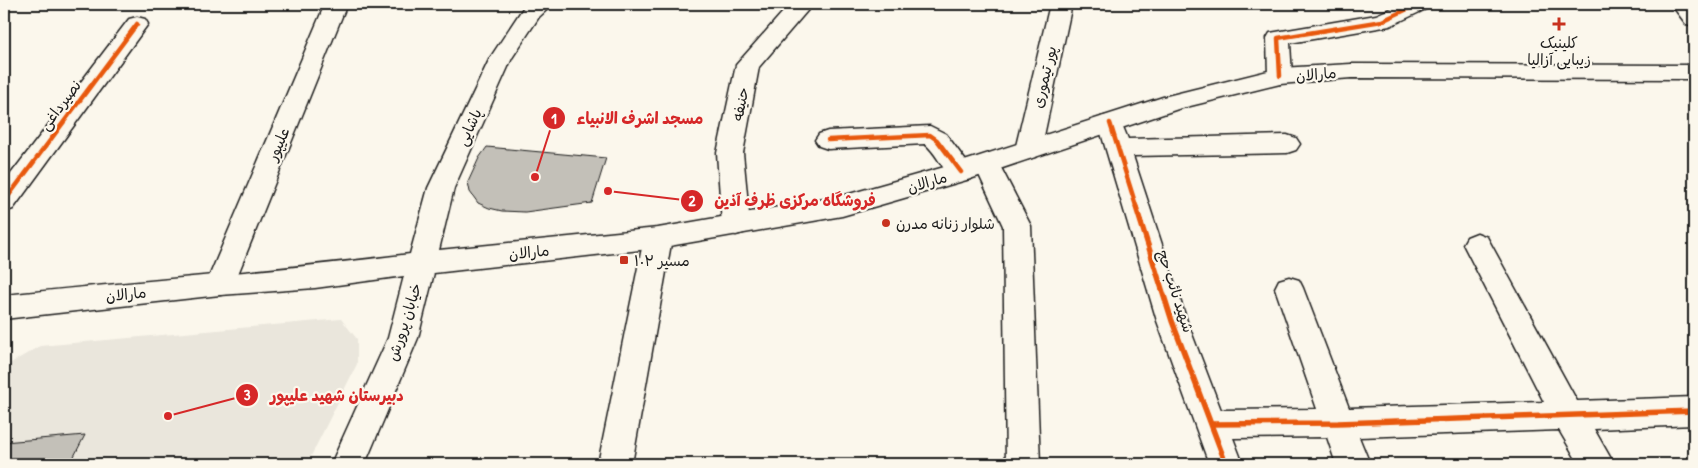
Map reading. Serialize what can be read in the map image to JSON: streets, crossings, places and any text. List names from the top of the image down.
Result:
{
  "streets": {
    "street": [
      "مارالان",
      "پور تیموری",
      "حنیفه",
      "نصیرداغی",
      "پاشایی",
      "علیپور",
      "شهید نائب حج",
      "خیابان پرورش"
    ]
  },
  "crossings": [
    ["مارالان", "پور تیموری"],
    ["مارالان", "حنیفه"],
    ["مارالان", "پاشایی"],
    ["مارالان", "علیپور"],
    ["مارالان", "شهید نائب حج"],
    ["مارالان", "خیابان پرورش"],
    ["پاشایی", "خیابان پرورش"]
  ],
  "places": {
    "health": ["کلینیک زیبایی آزالیا"],
    "other": [
      "مسجد اشرف الانبیاء",
      "فروشگاه مرکزی ظرف آذین",
      "شلوار زنانه مدرن",
      "دبیرستان شهید علیپور"
    ],
    "transit": ["مسیر ۱۰۲"]
  }
}
